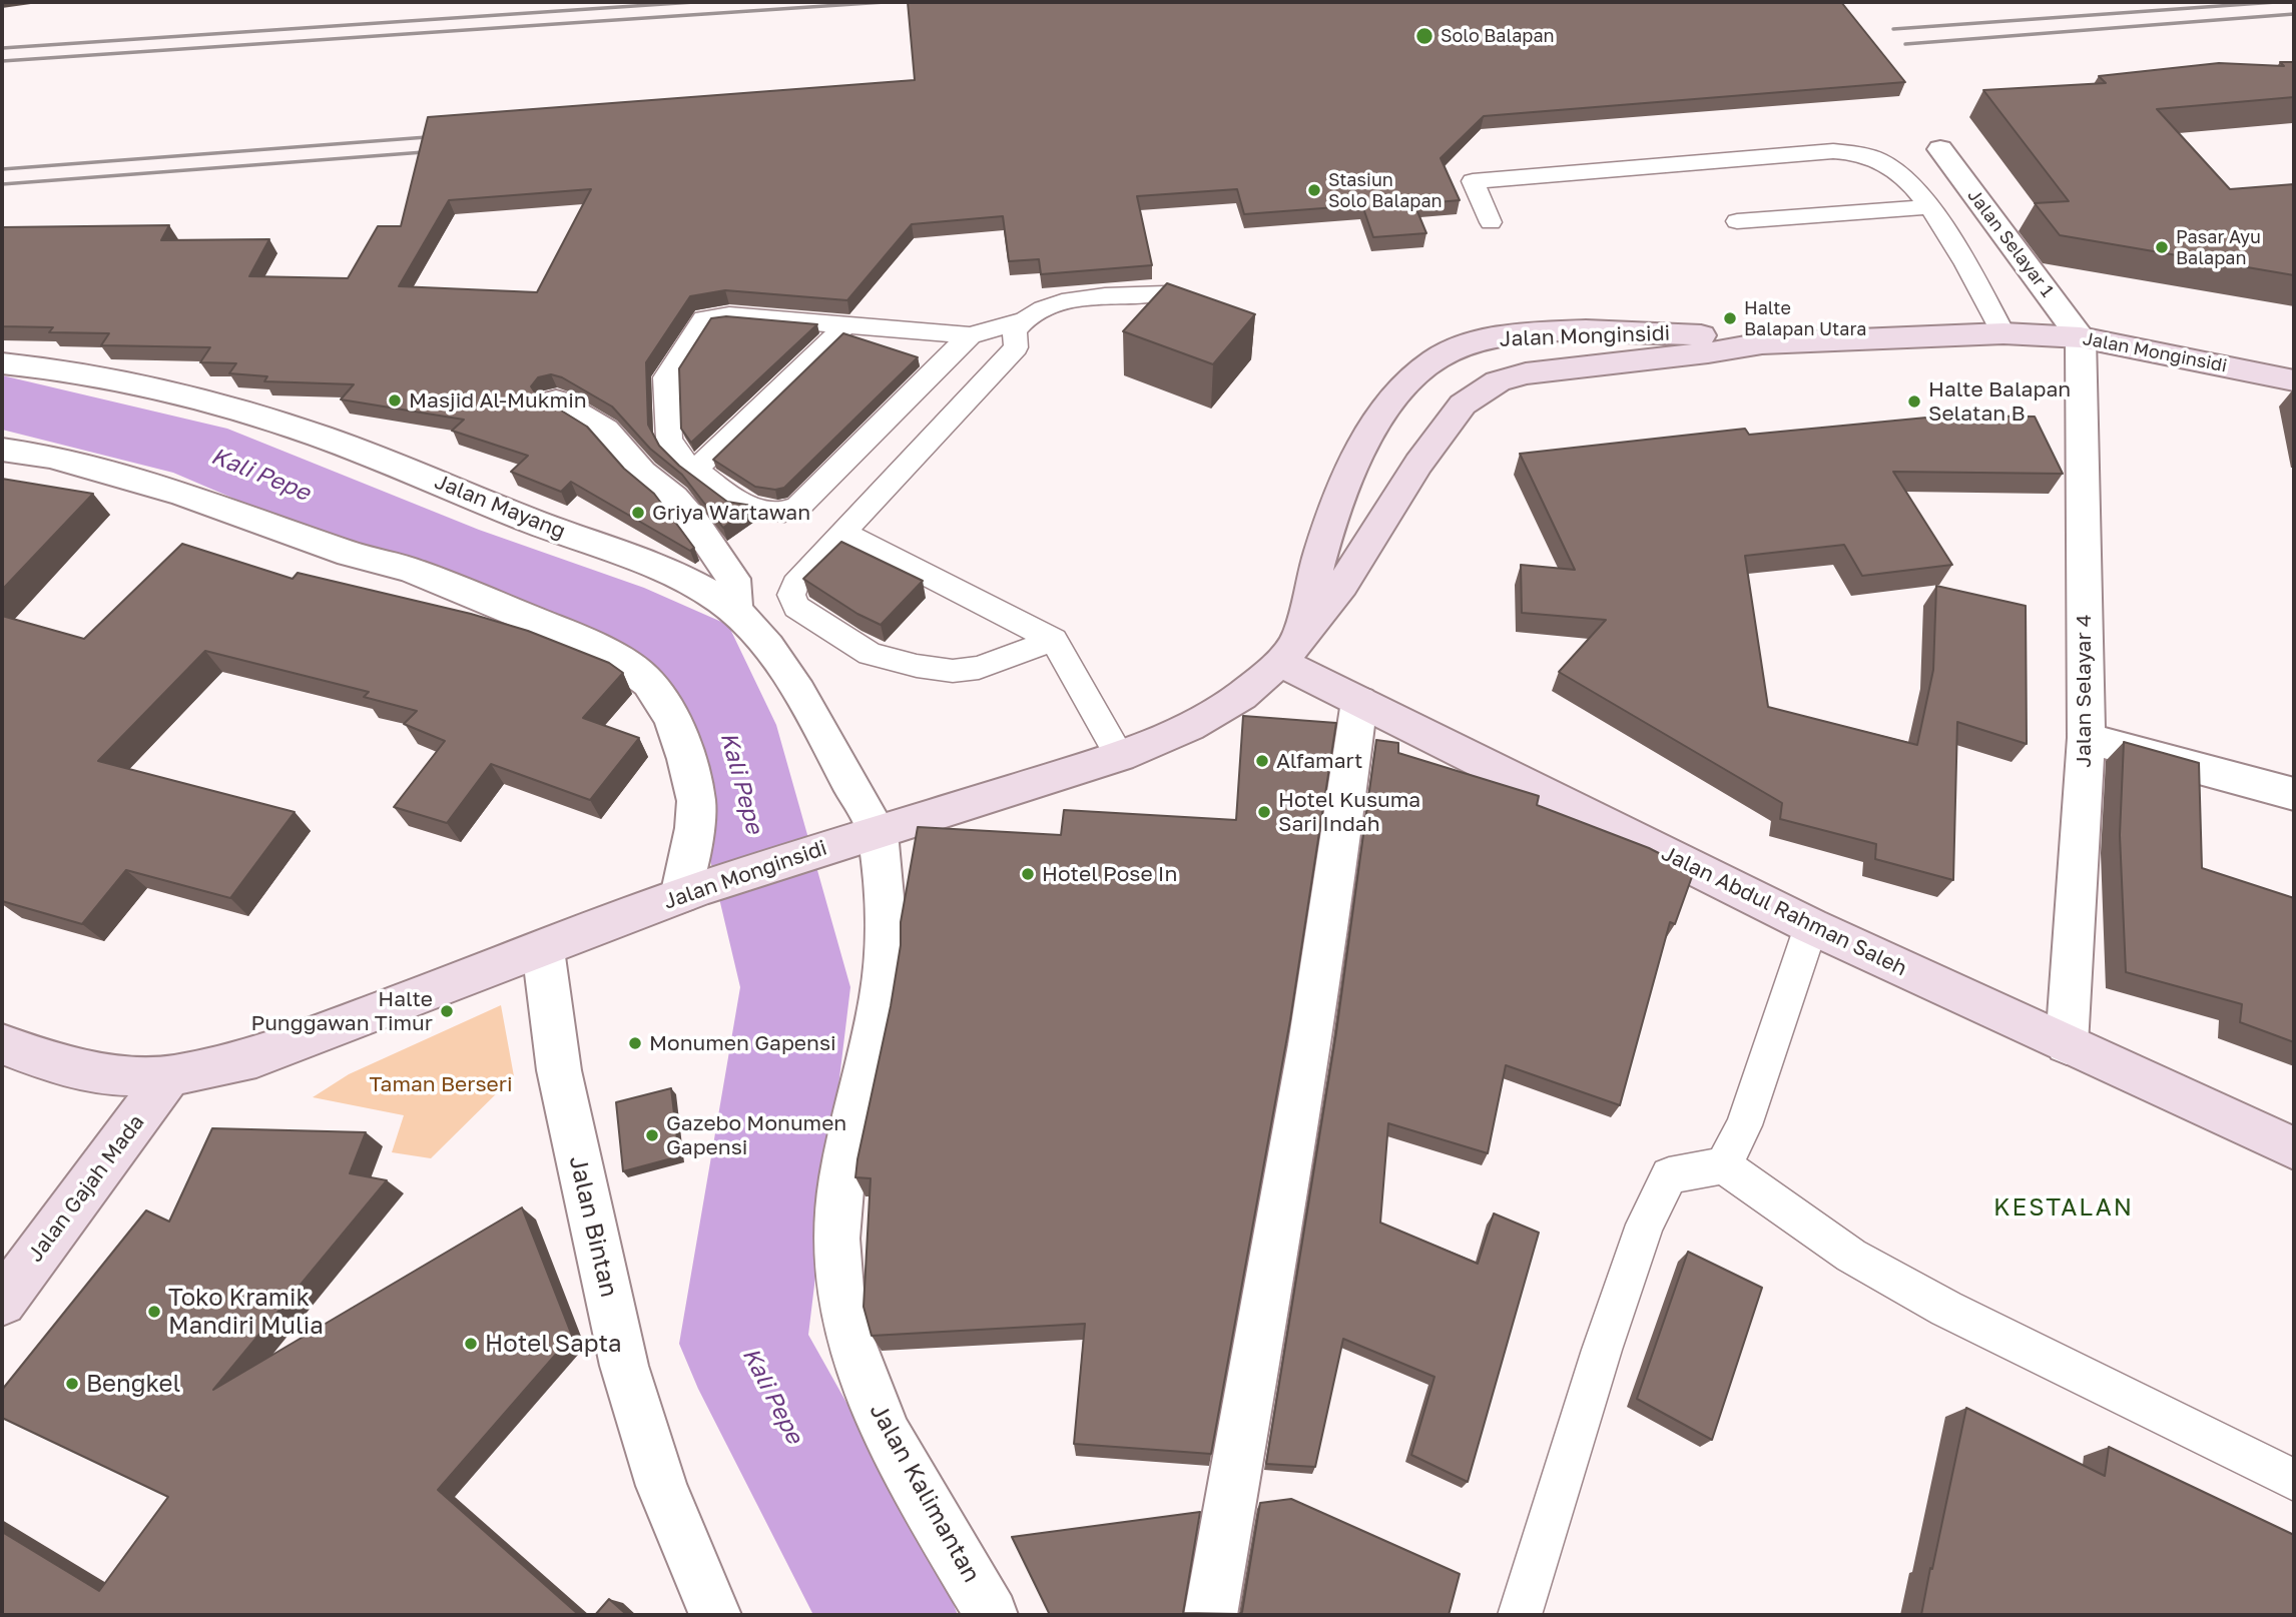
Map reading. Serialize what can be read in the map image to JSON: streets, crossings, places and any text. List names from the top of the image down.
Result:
{
  "streets": {
    "main road": ["Jalan Monginsidi", "Jalan Abdul Rahman Saleh", "Jalan Gajah Mada"],
    "street": [
      "Jalan Selayar 1",
      "Jalan Mayang",
      "Jalan Selayar 4",
      "Jalan Bintan",
      "Jalan Kalimantan"
    ]
  },
  "crossings": [
    ["Jalan Selayar 1", "Jalan Monginsidi"],
    ["Jalan Selayar 1", "Jalan Selayar 4"],
    ["Jalan Monginsidi", "Jalan Mayang"],
    ["Jalan Monginsidi", "Jalan Selayar 4"],
    ["Jalan Monginsidi", "Jalan Abdul Rahman Saleh"],
    ["Jalan Monginsidi", "Jalan Gajah Mada"],
    ["Jalan Monginsidi", "Jalan Bintan"],
    ["Jalan Monginsidi", "Jalan Kalimantan"],
    ["Jalan Mayang", "Jalan Kalimantan"],
    ["Jalan Selayar 4", "Jalan Abdul Rahman Saleh"]
  ],
  "districts": ["KESTALAN"],
  "water": ["Kali Pepe"],
  "parks": ["Taman Berseri"],
  "places": [
    "Solo Balapan",
    "Stasiun Solo Balapan",
    "Pasar Ayu Balapan",
    "Halte Balapan Utara",
    "Masjid Al-Mukmin",
    "Halte Balapan Selatan B",
    "Griya Wartawan",
    "Alfamart",
    "Hotel Kusuma Sari Indah",
    "Hotel Pose In",
    "Halte Punggawan Timur",
    "Monumen Gapensi",
    "Gazebo Monumen Gapensi",
    "Toko Kramik Mandiri Mulia",
    "Hotel Sapta",
    "Bengkel"
  ]
}
